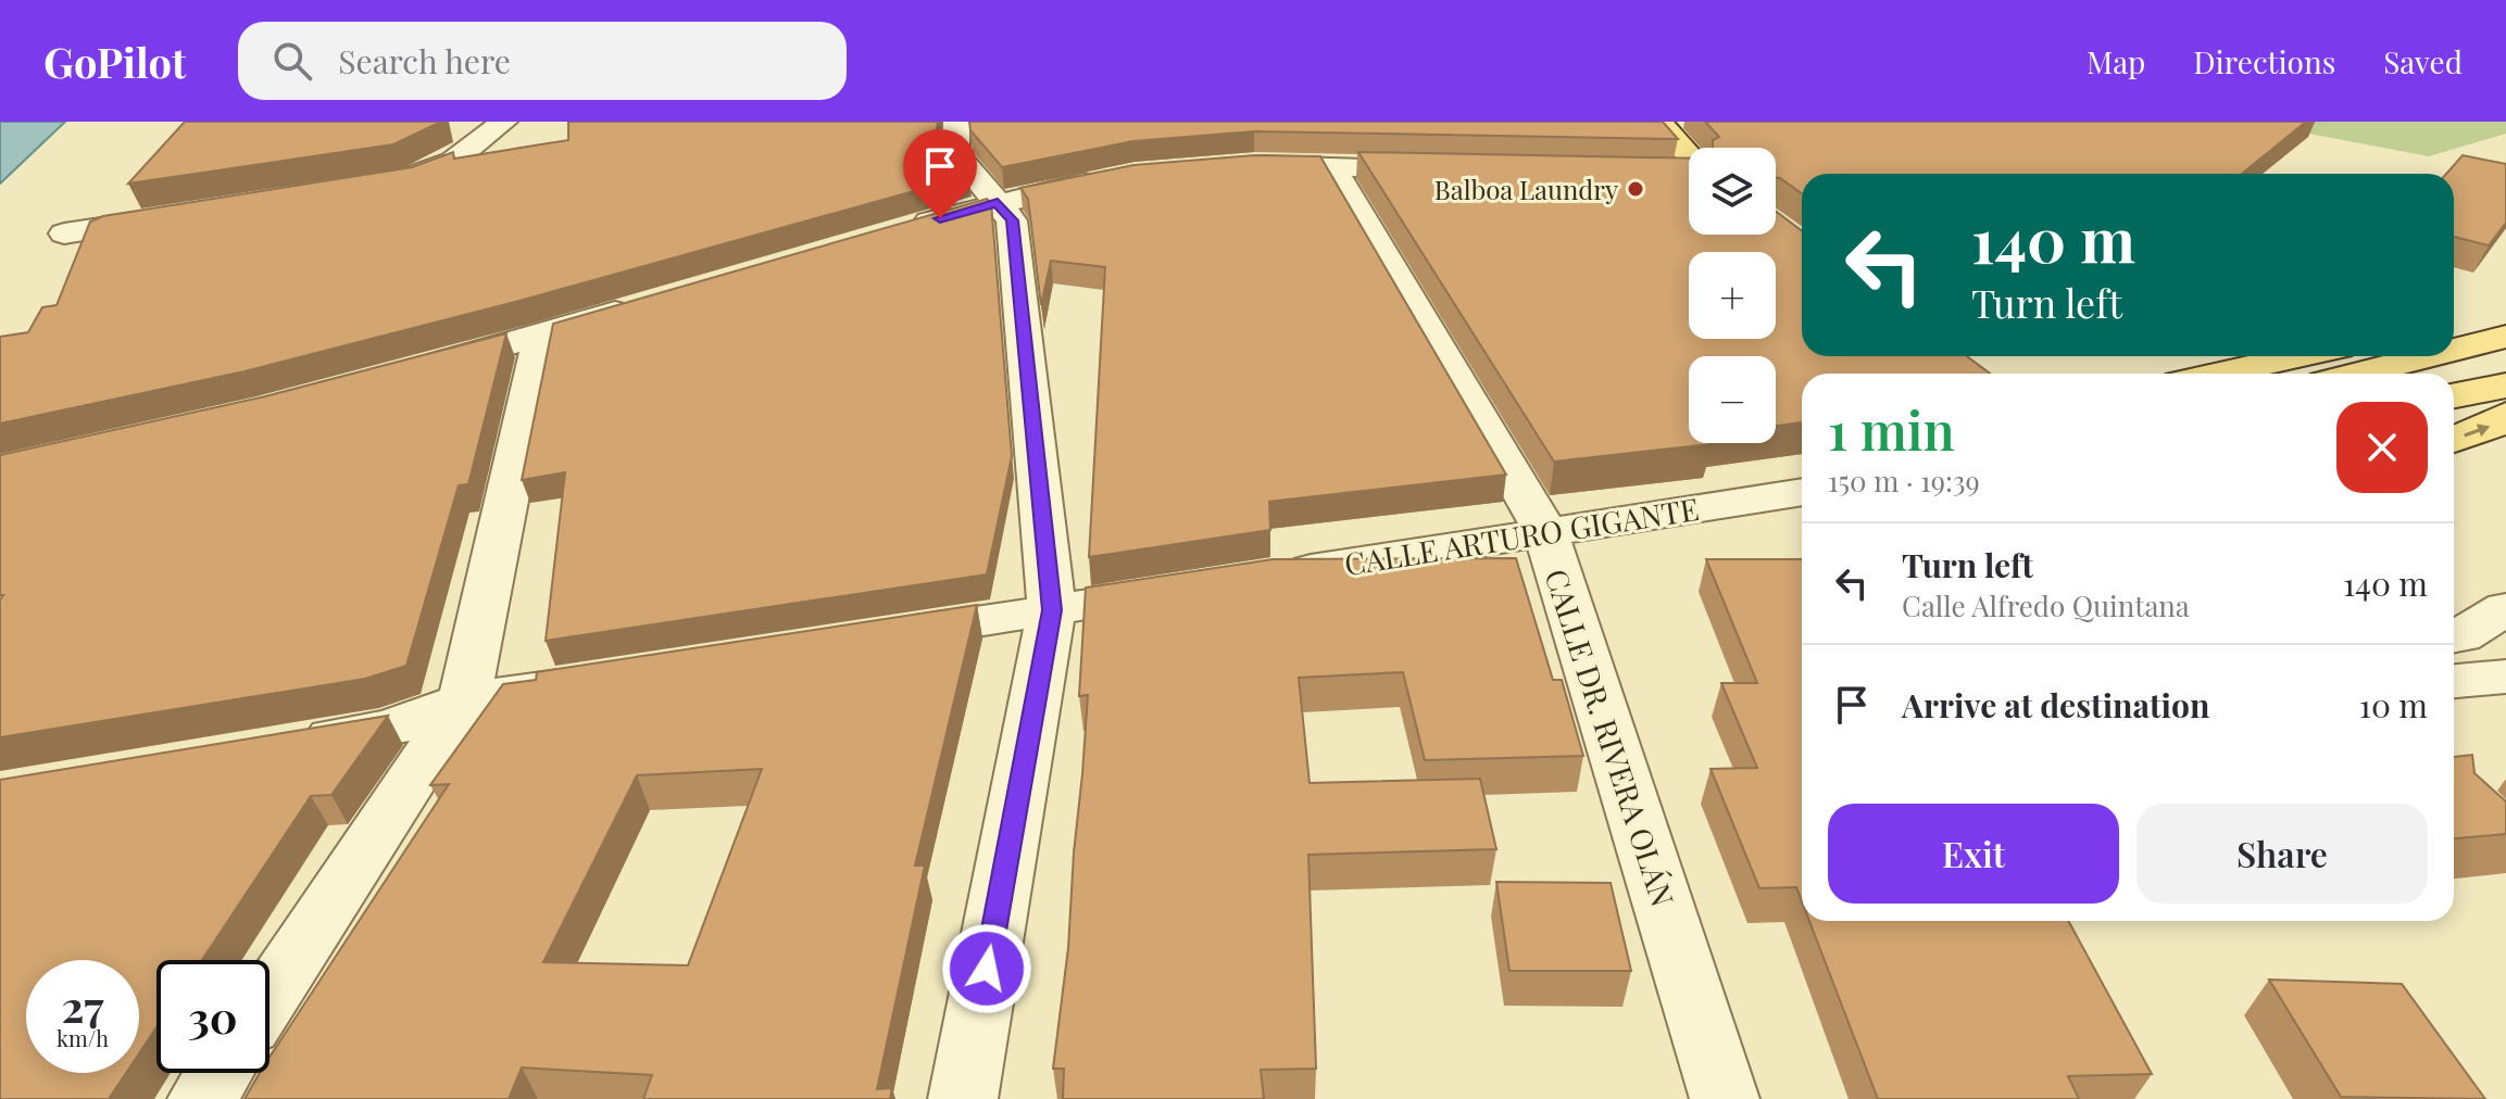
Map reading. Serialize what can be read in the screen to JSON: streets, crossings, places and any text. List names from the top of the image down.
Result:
{
  "streets": {
    "street": ["CALLE ARTURO GIGANTE", "CALLE DR. RIVERA OLÁN"]
  },
  "crossings": [
    ["CALLE ARTURO GIGANTE", "CALLE DR. RIVERA OLÁN"]
  ],
  "places": ["Balboa Laundry"],
  "page": {
    "header": "GoPilot",
    "search": "Search here",
    "nav": ["Map", "Directions", "Saved"],
    "map_buttons": ["+", "−"],
    "turn": ["140 m", "Turn left"],
    "heading": ["1 min", "150 m · 19:39"],
    "list": [
      {
        "name": "Turn left",
        "note": "Calle Alfredo Quintana",
        "value": "140 m"
      },
      {
        "name": "Arrive at destination",
        "value": "10 m"
      }
    ],
    "buttons": ["Exit", "Share"],
    "speed": "27 km/h",
    "limit": "30"
  }
}
